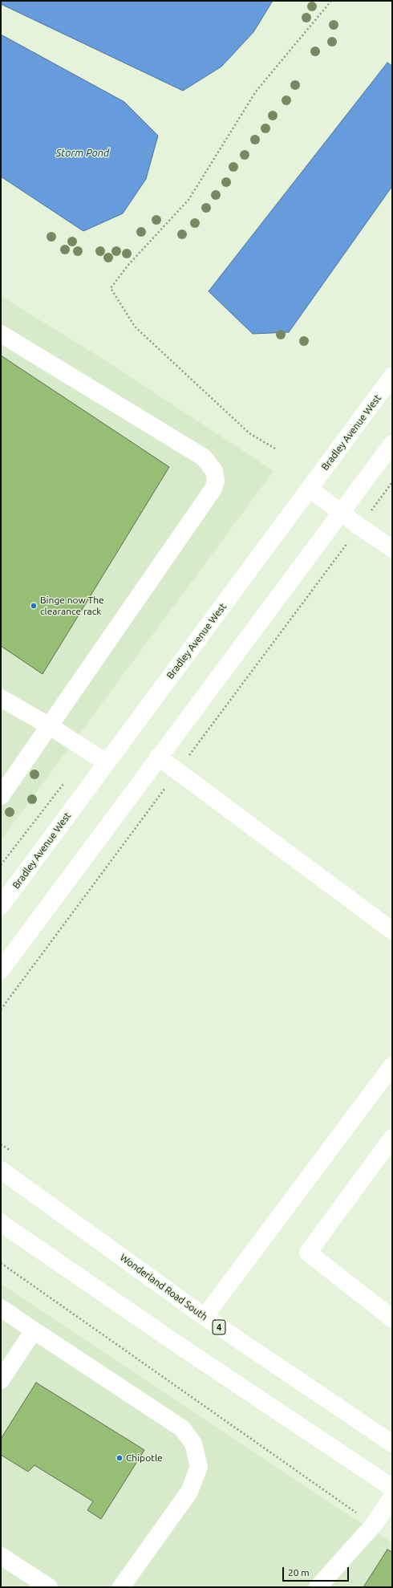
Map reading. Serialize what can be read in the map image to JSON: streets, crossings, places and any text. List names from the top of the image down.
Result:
{
  "streets": {
    "main road": ["Bradley Avenue West", "Wonderland Road South", "4"]
  },
  "water": ["Storm Pond"],
  "places": ["Binge now The clearance rack", "Chipotle"],
  "scale_bar": "20 m"
}
